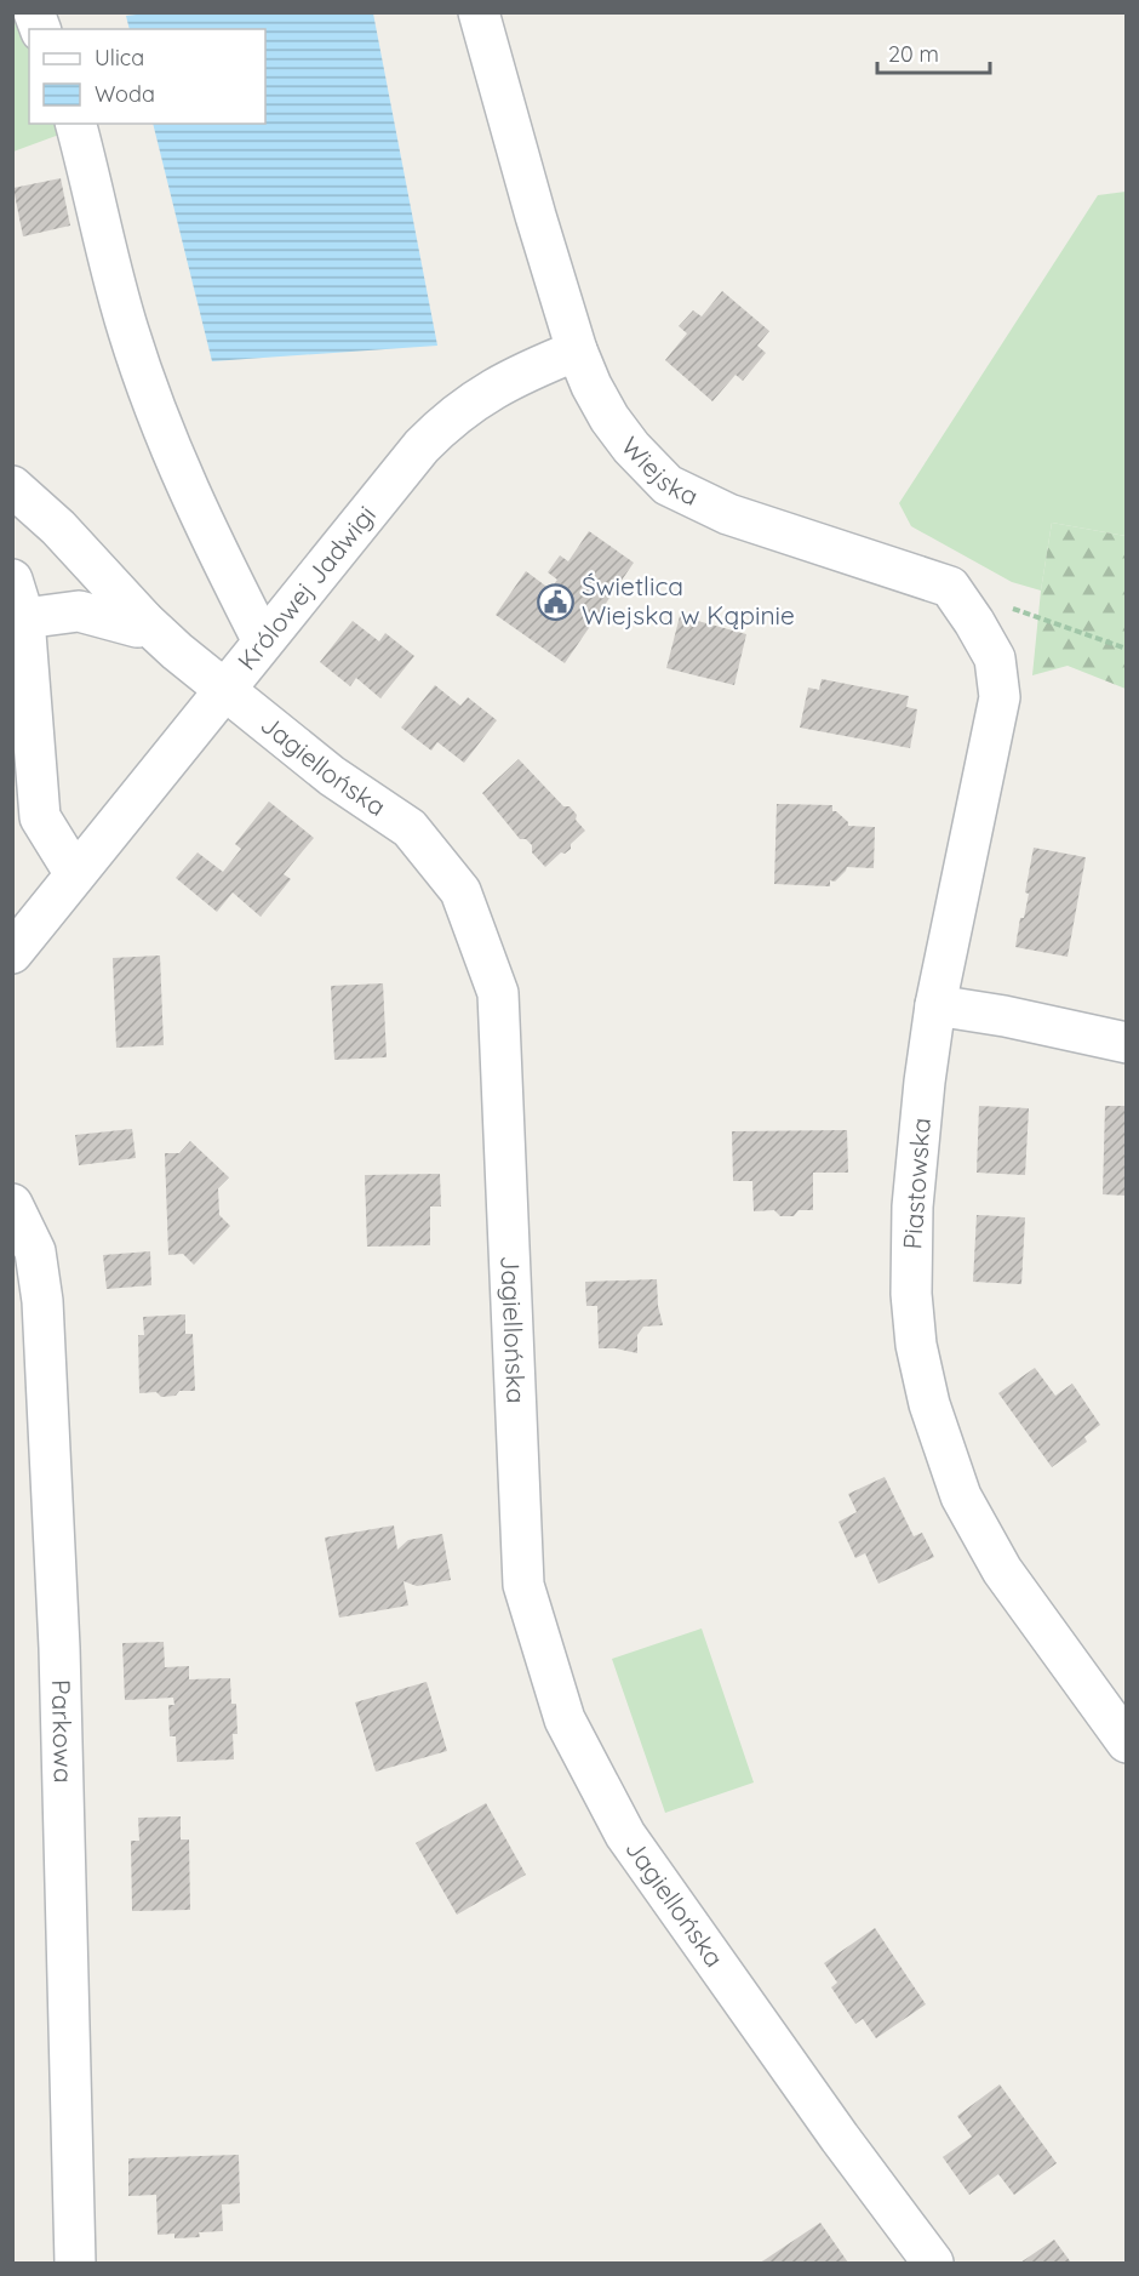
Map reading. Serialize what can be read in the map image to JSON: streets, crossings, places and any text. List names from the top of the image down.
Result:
{
  "streets": {
    "street": [
      "Wiejska",
      "Królowej Jadwigi",
      "Jagiellońska",
      "Piastowska",
      "Parkowa"
    ]
  },
  "crossings": [
    ["Wiejska", "Królowej Jadwigi"],
    ["Wiejska", "Piastowska"],
    ["Królowej Jadwigi", "Jagiellońska"]
  ],
  "places": {
    "public building": ["Świetlica Wiejska w Kąpinie"]
  },
  "legend": ["Ulica", "Woda"],
  "scale_bar": "20 m"
}
